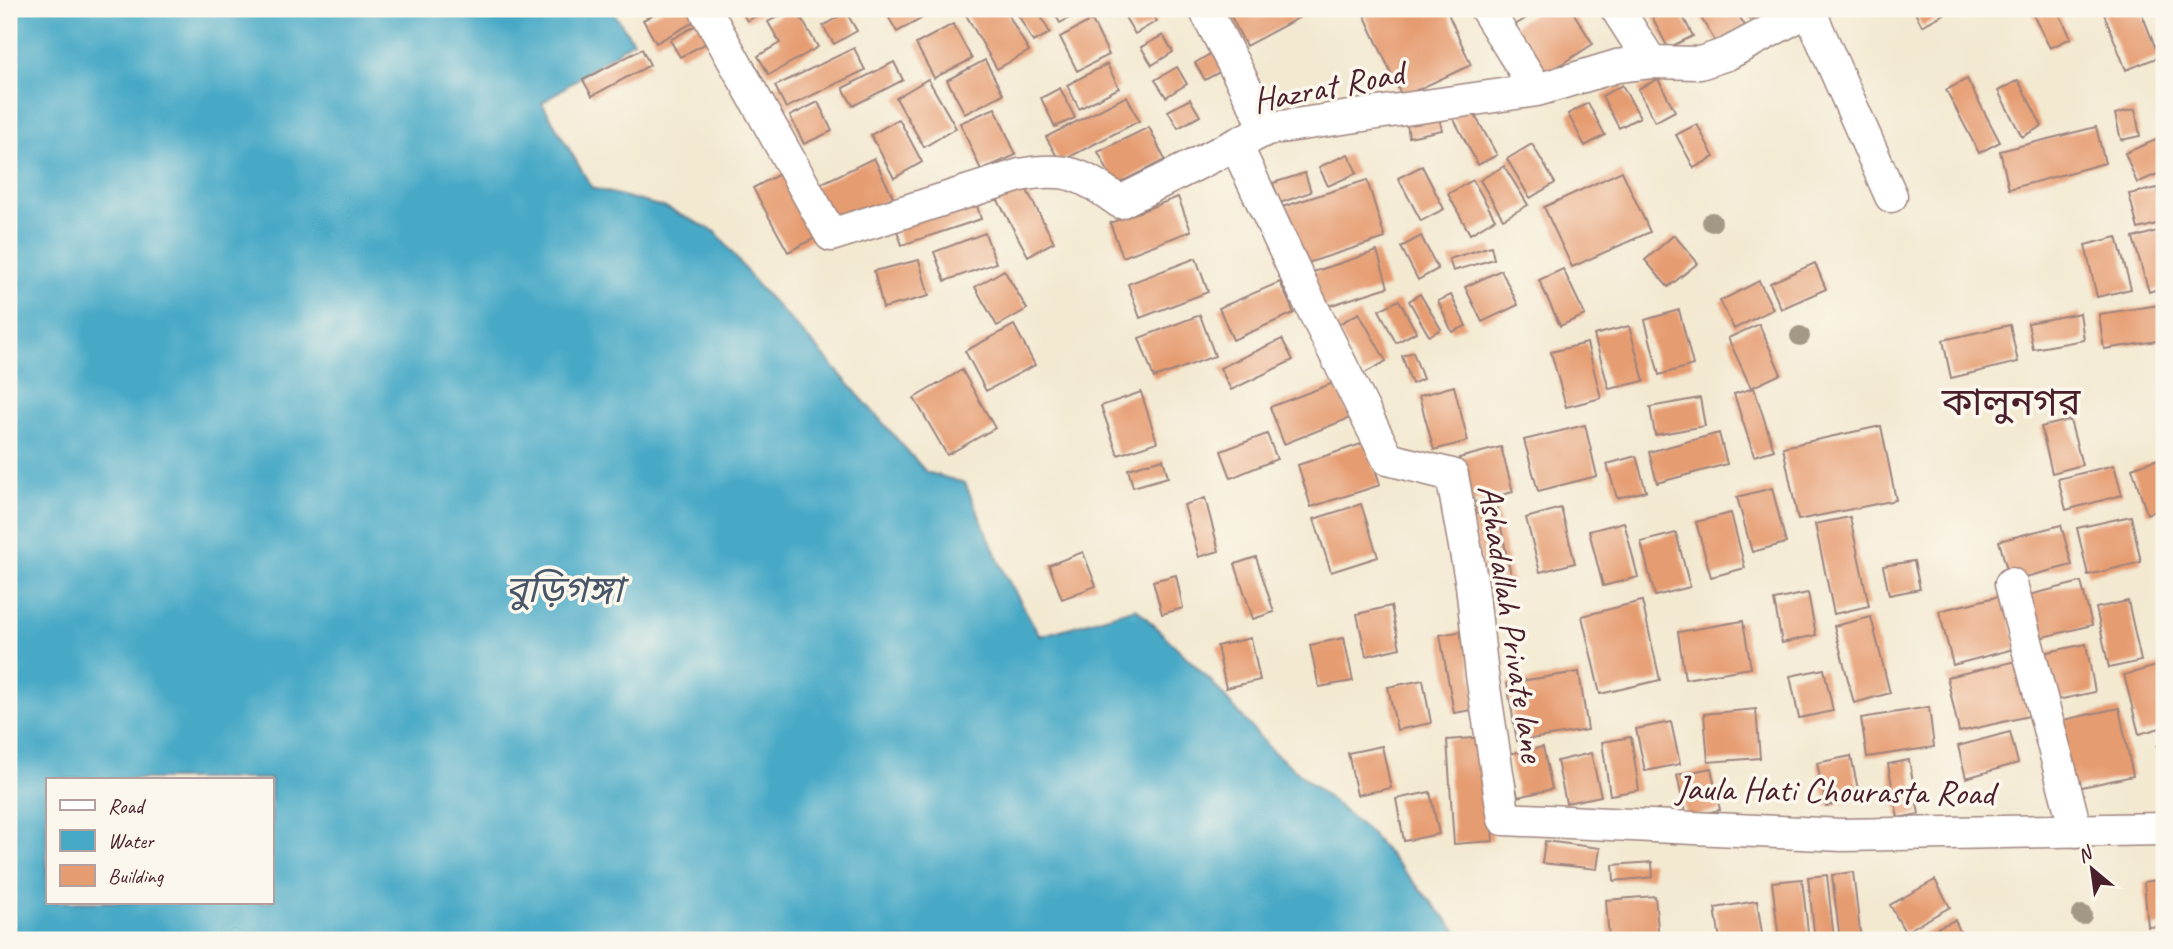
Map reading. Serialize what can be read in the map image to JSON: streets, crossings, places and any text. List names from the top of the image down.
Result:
{
  "streets": {
    "street": ["Hazrat Road", "Ashadallah Private lane", "Jaula Hati Chourasta Road"]
  },
  "crossings": [
    ["Hazrat Road", "Ashadallah Private lane"],
    ["Ashadallah Private lane", "Jaula Hati Chourasta Road"]
  ],
  "districts": ["কালুনগর"],
  "water": ["বুড়িগঙ্গা"],
  "legend": ["Road", "Water", "Building"],
  "north": "top left"
}
